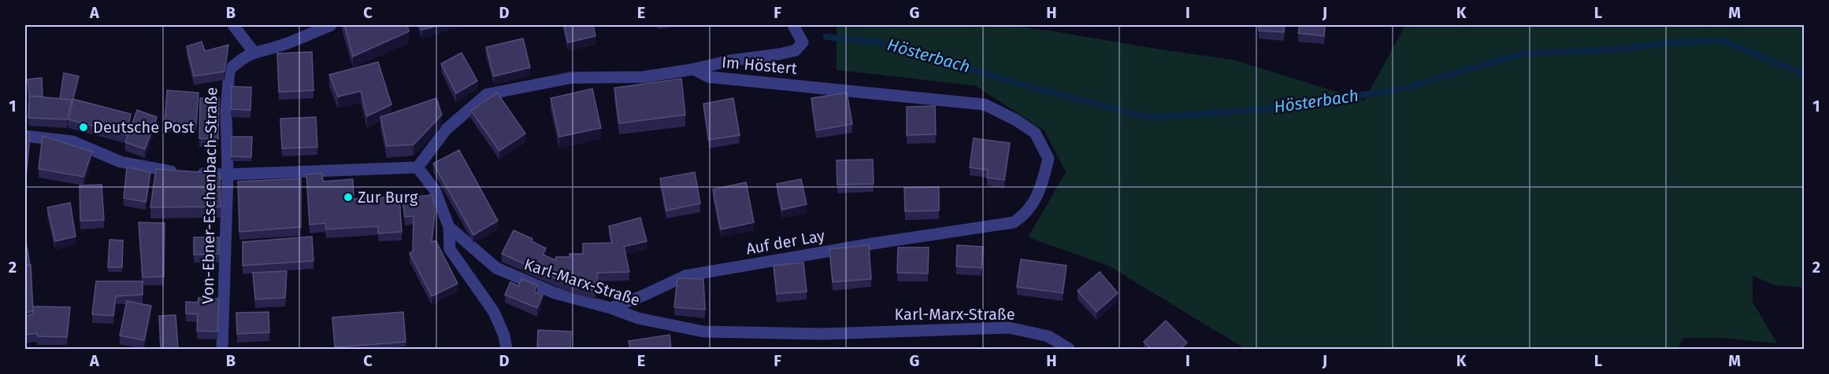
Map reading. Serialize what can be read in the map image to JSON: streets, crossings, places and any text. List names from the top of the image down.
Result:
{
  "streets": {
    "street": [
      "Im Höstert",
      "Von-Ebner-Eschenbach-Straße",
      "Auf der Lay",
      "Karl-Marx-Straße"
    ]
  },
  "crossings": [
    ["Im Höstert", "Auf der Lay"],
    ["Auf der Lay", "Karl-Marx-Straße"]
  ],
  "water": ["Hösterbach"],
  "places": ["Deutsche Post", "Zur Burg"],
  "grid": {
    "columns": [
      "A",
      "B",
      "C",
      "D",
      "E",
      "F",
      "G",
      "H",
      "I",
      "J",
      "K",
      "L",
      "M"
    ],
    "rows": ["1", "2"]
  }
}
